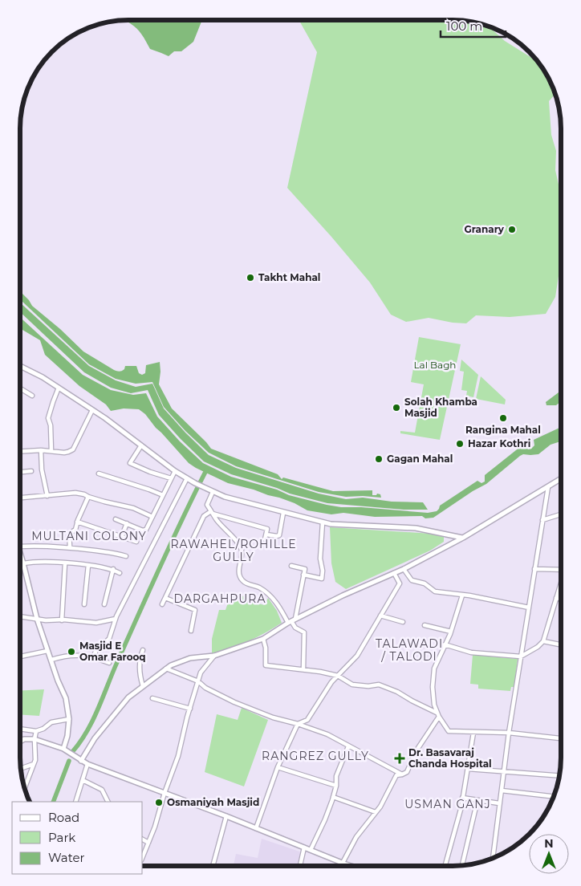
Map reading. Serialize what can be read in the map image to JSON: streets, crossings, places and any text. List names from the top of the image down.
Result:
{
  "districts": [
    "MULTANI COLONY",
    "RAWAHEL/ROHILLE GULLY",
    "DARGAHPURA",
    "TALAWADI / TALODI",
    "RANGREZ GULLY",
    "USMAN GANJ"
  ],
  "parks": ["Lal Bagh"],
  "places": {
    "other": [
      "Granary",
      "Takht Mahal",
      "Solah Khamba Masjid",
      "Rangina Mahal",
      "Hazar Kothri",
      "Gagan Mahal",
      "Masjid E Omar Farooq",
      "Osmaniyah Masjid"
    ],
    "health": ["Dr. Basavaraj Chanda Hospital"]
  },
  "legend": ["Road", "Park", "Water"],
  "scale_bar": "100 m",
  "north": "top"
}
